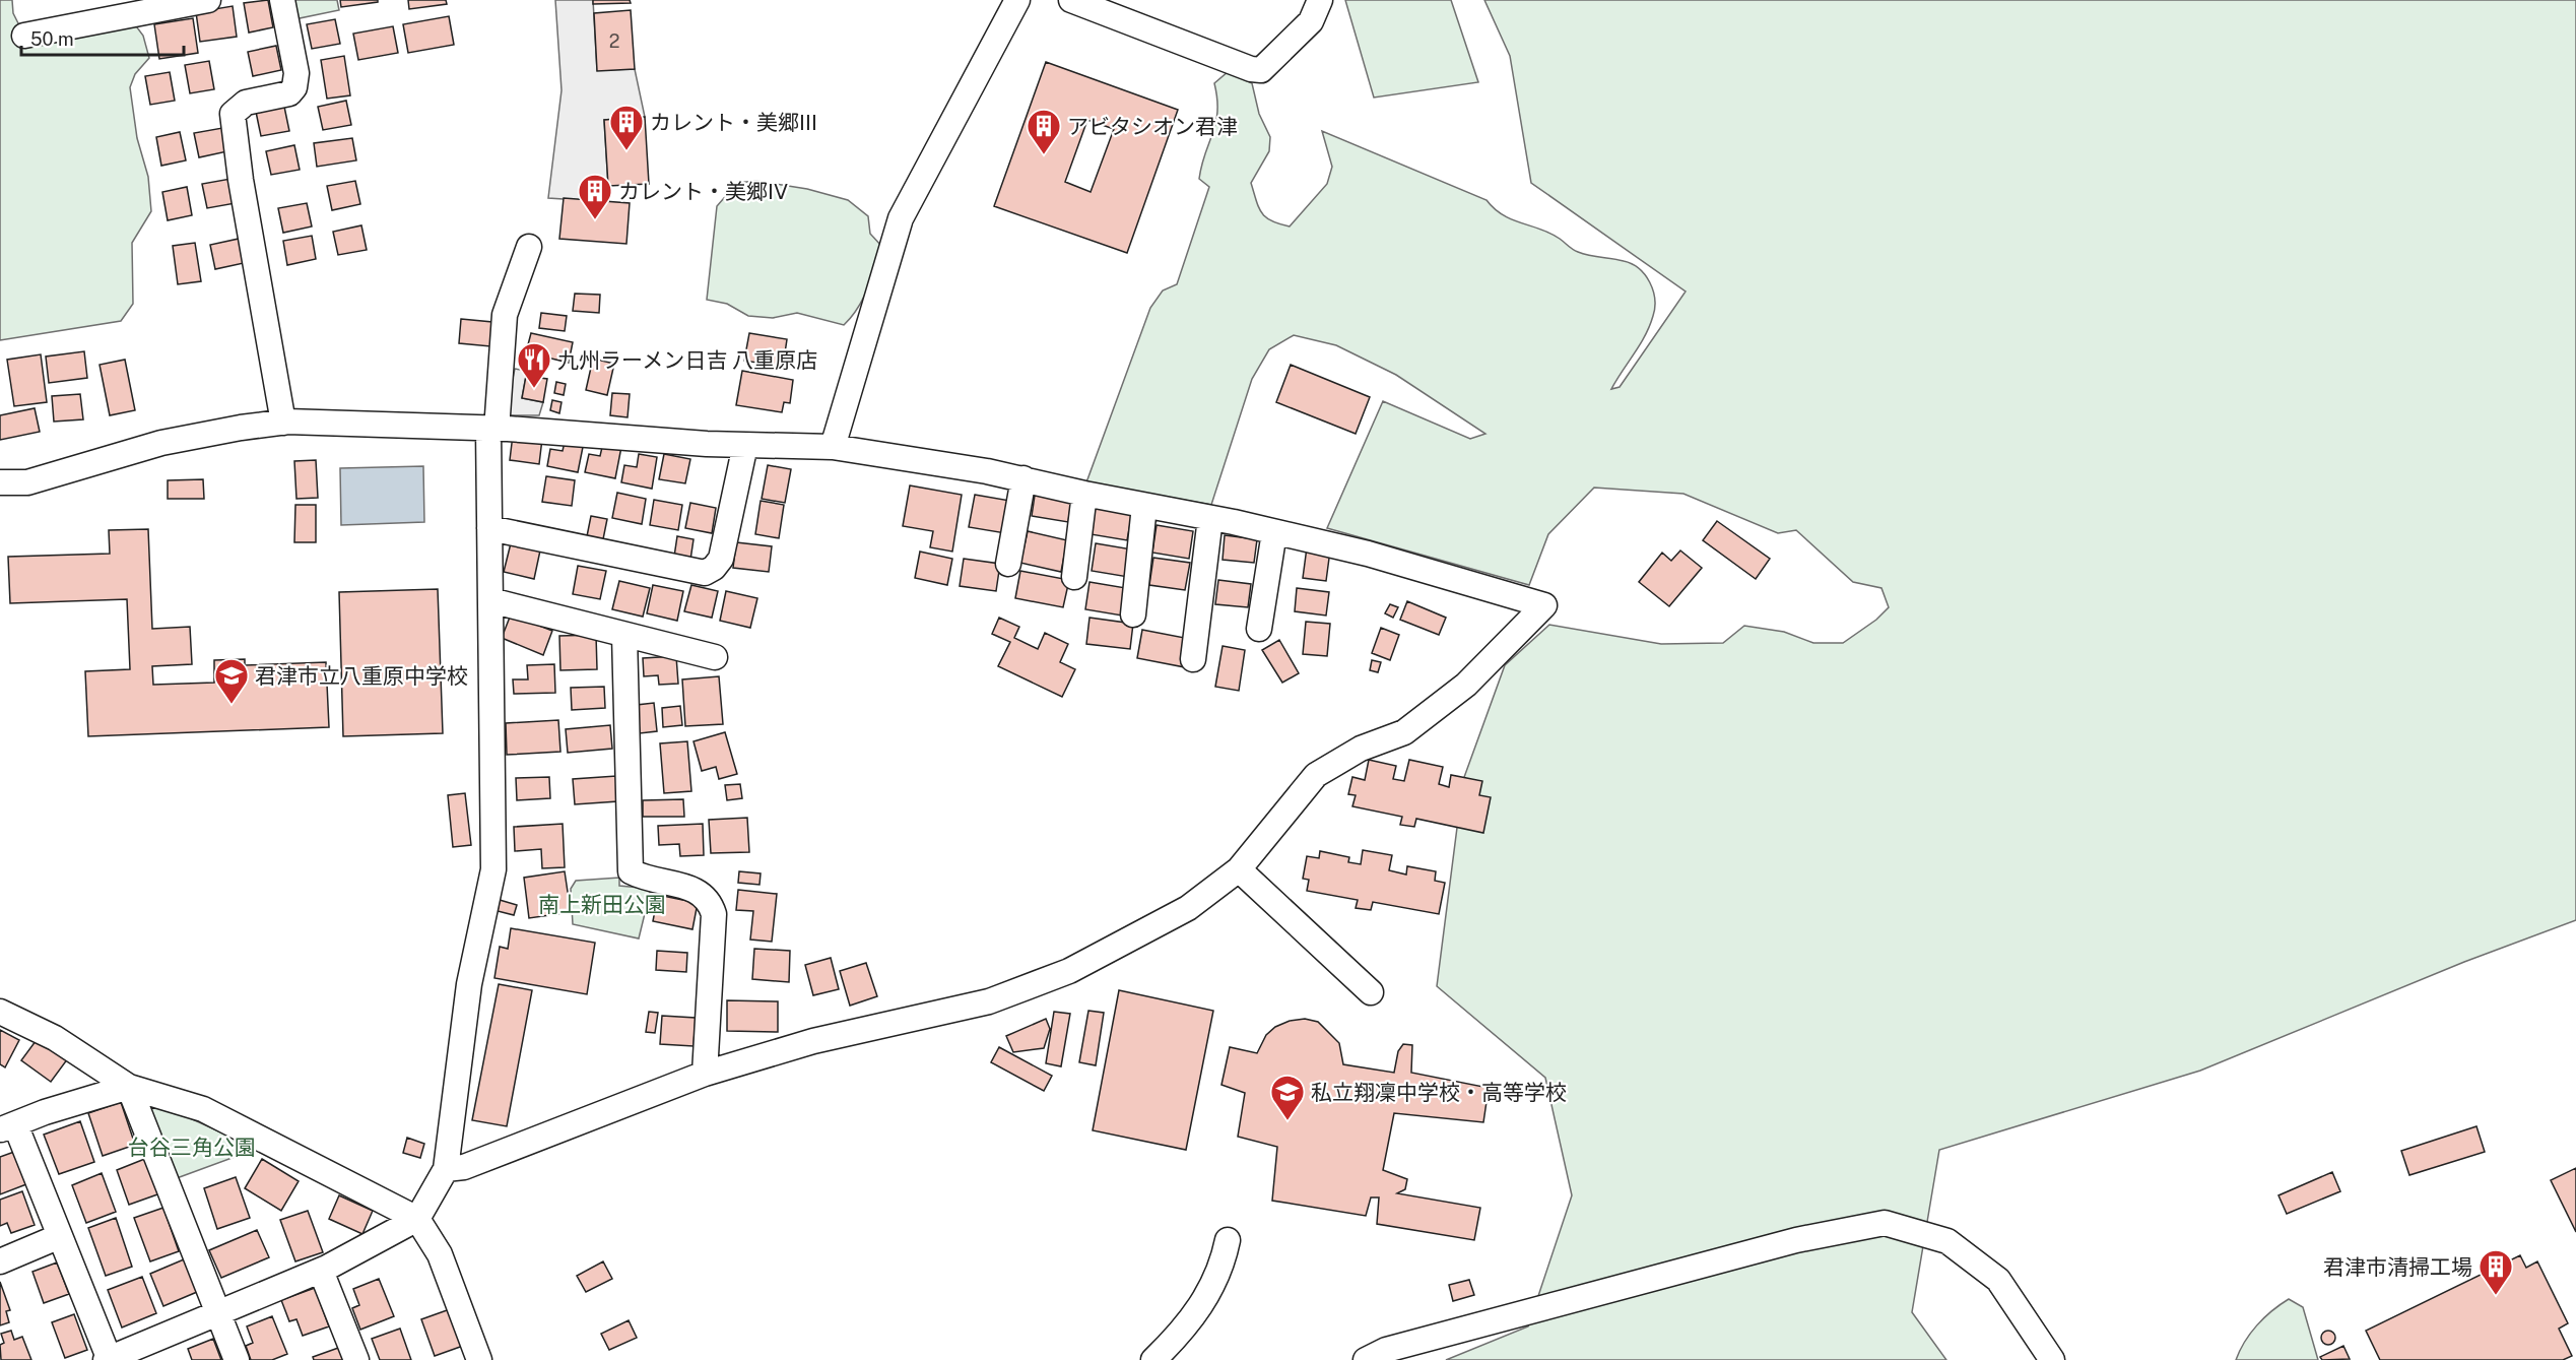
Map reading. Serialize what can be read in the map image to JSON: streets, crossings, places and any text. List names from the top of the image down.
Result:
{
  "parks": ["南上新田公園", "台谷三角公園"],
  "places": {
    "building": [
      "カレント・美郷III",
      "アビタシオン君津",
      "カレント・美郷IV",
      "君津市清掃工場"
    ],
    "restaurant": ["九州ラーメン日吉 八重原店"],
    "school or university": ["君津市立八重原中学校", "私立翔凜中学校・高等学校"]
  },
  "house_numbers": ["2"],
  "scale_bar": "50 m"
}
